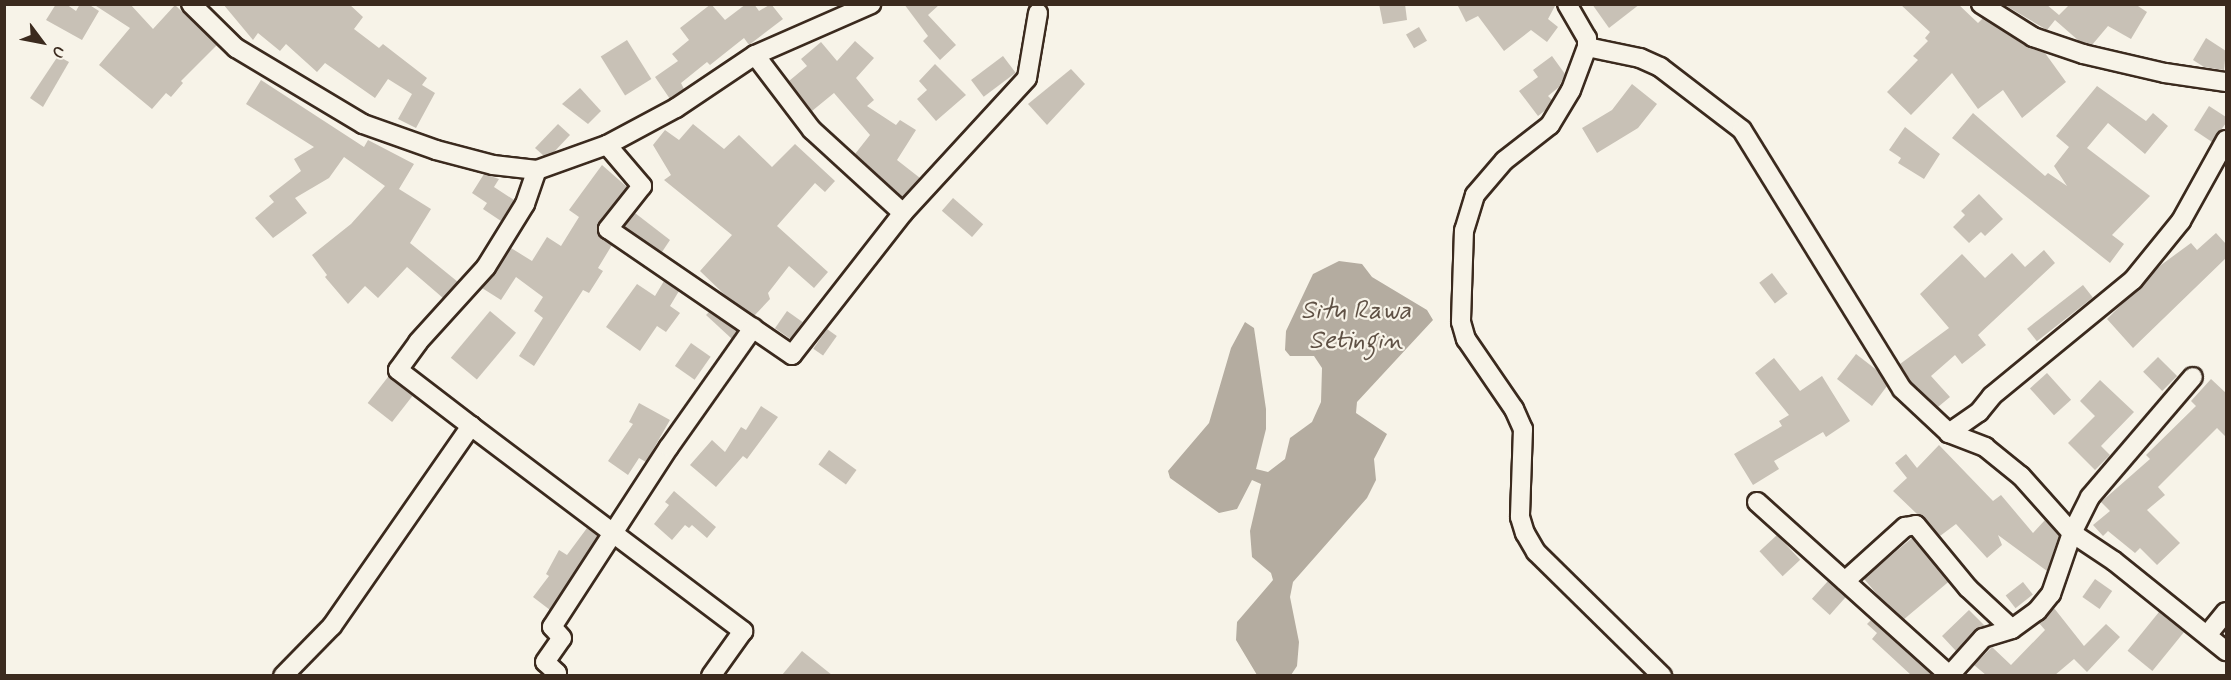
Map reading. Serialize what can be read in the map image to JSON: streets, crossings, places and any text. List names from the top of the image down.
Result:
{
  "water": ["Situ Rawa Setingin"],
  "north": "bottom right"
}
